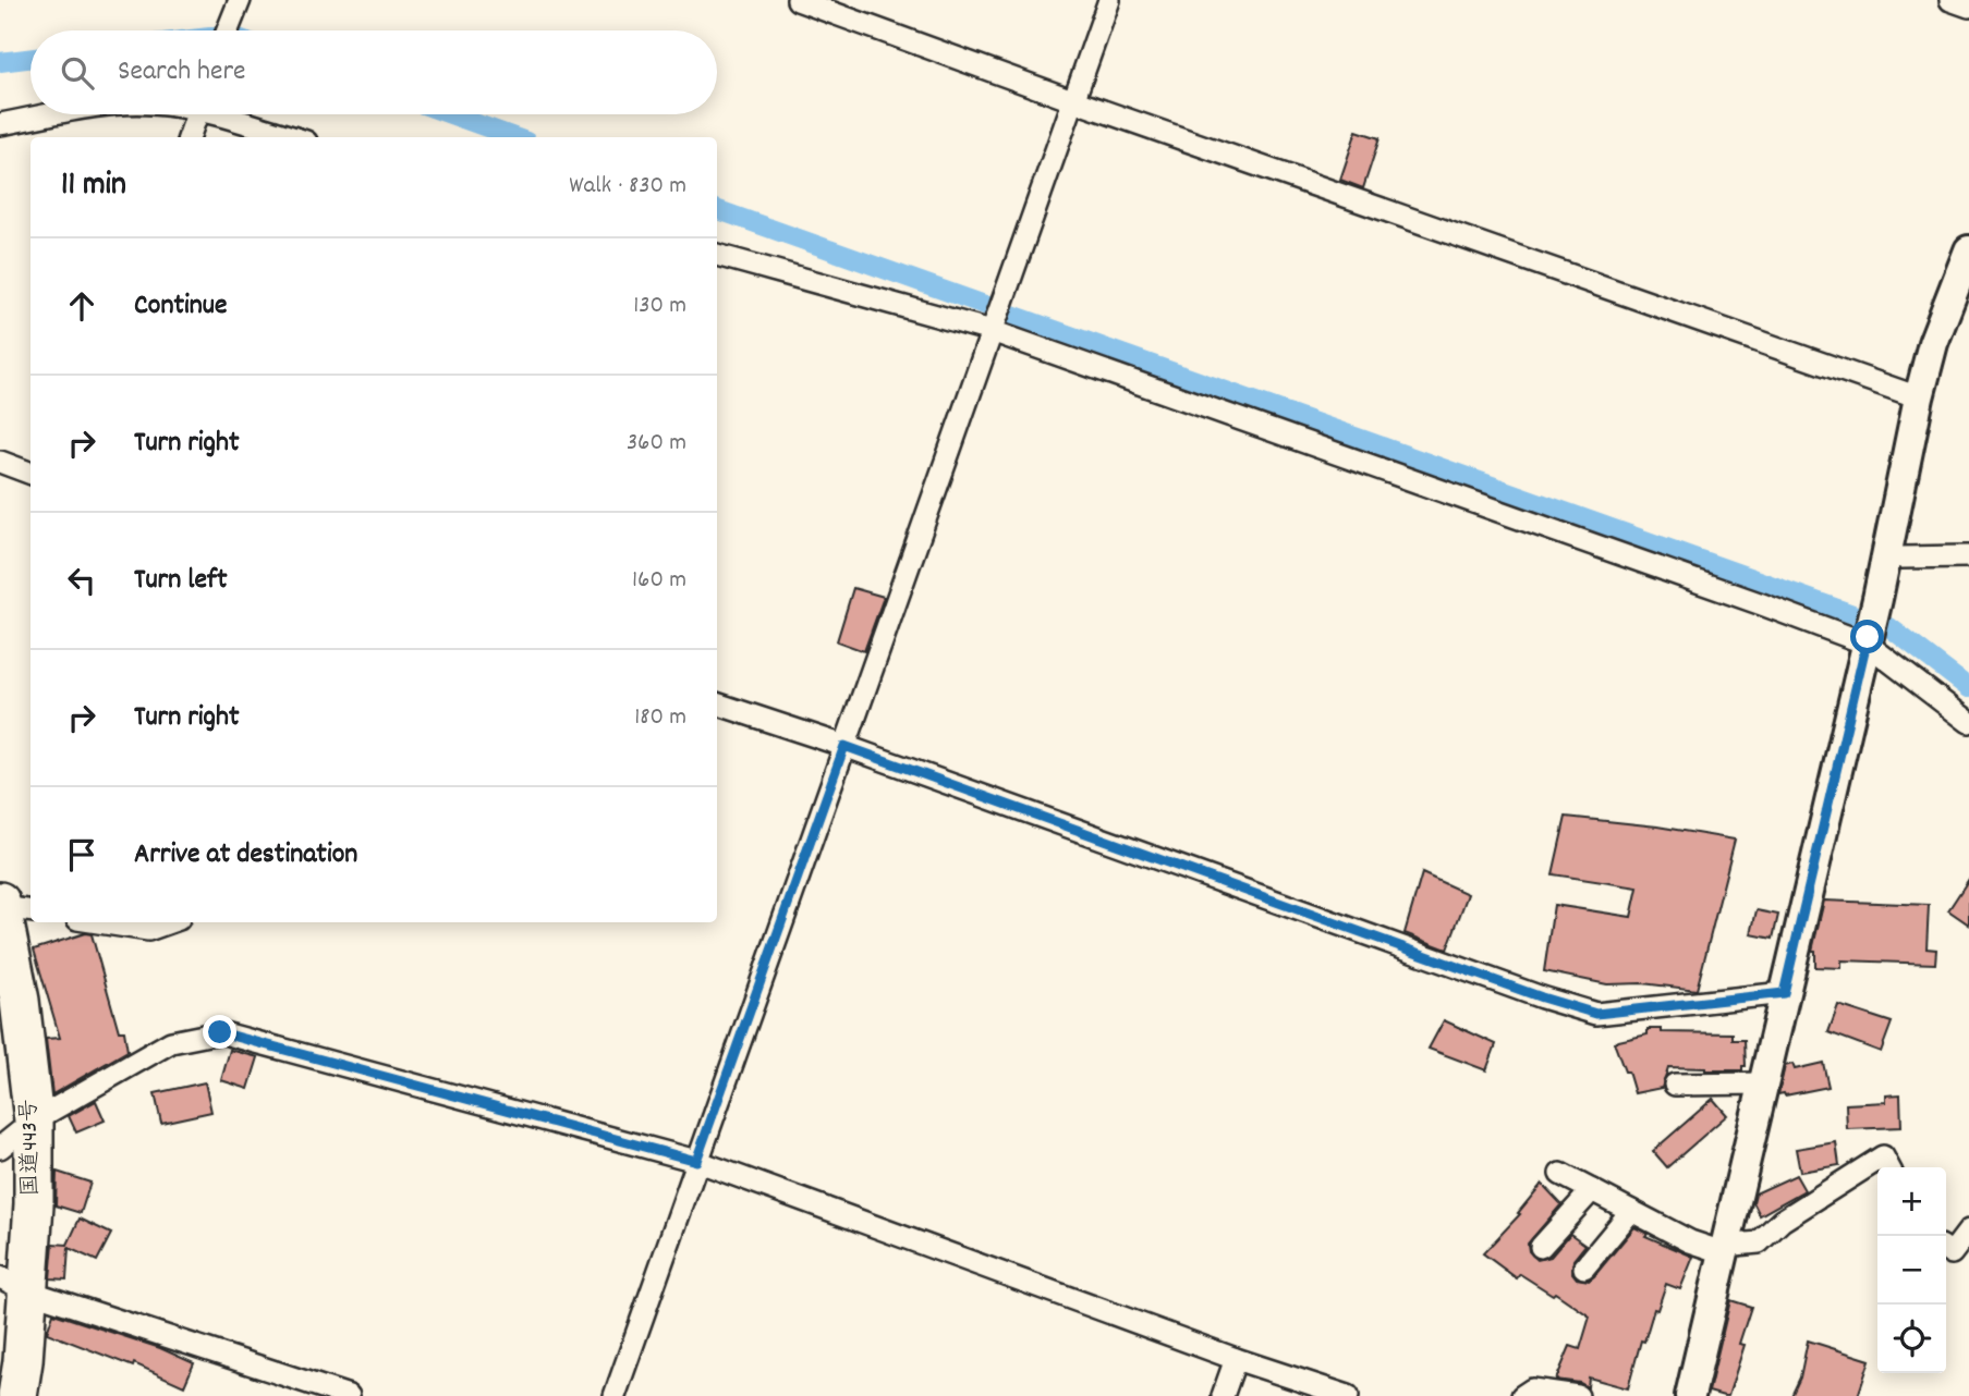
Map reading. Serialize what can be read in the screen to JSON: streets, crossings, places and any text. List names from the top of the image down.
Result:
{
  "streets": {
    "highway": ["国道443号"]
  },
  "page": {
    "search": "Search here",
    "heading": ["11 min", "Walk · 830 m"],
    "list": [
      ["Continue", "130 m"],
      ["Turn right", "360 m"],
      ["Turn left", "160 m"],
      ["Turn right", "180 m"],
      "Arrive at destination"
    ],
    "map_buttons": ["+", "−"]
  }
}
